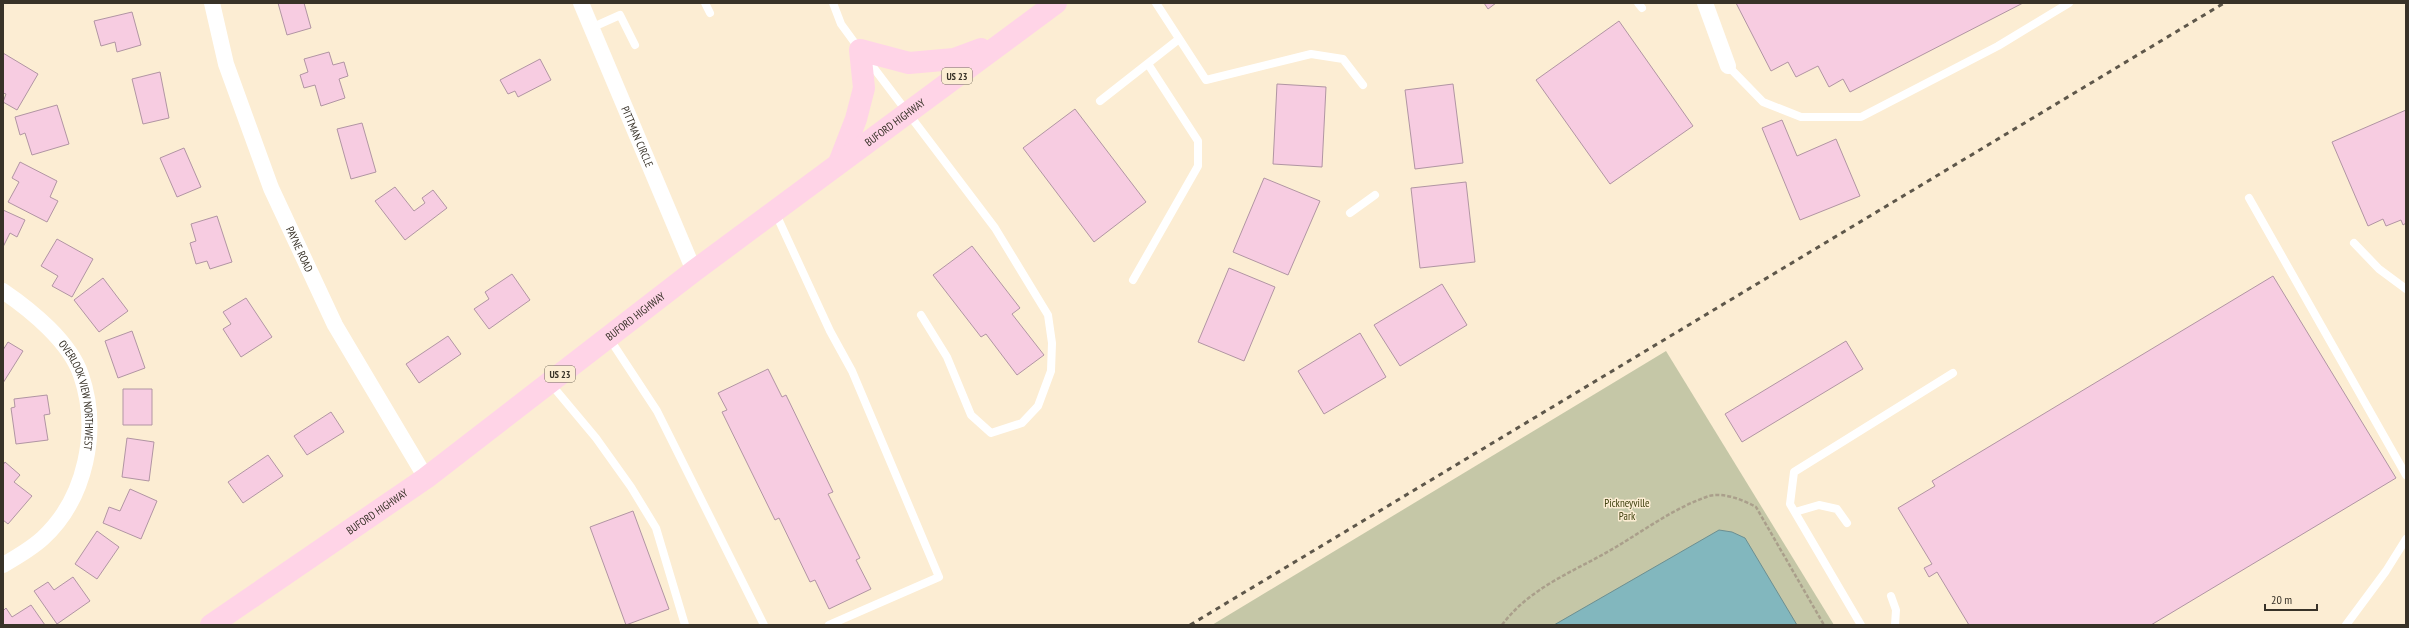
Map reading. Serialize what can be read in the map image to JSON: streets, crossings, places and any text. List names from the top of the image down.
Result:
{
  "streets": {
    "main road": ["US 23", "BUFORD HIGHWAY"],
    "street": ["PITTMAN CIRCLE", "PAYNE ROAD", "OVERLOOK VIEW NORTHWEST"]
  },
  "crossings": [
    ["BUFORD HIGHWAY", "PITTMAN CIRCLE"],
    ["BUFORD HIGHWAY", "PAYNE ROAD"]
  ],
  "parks": ["Pickneyville Park"],
  "scale_bar": "20 m"
}
